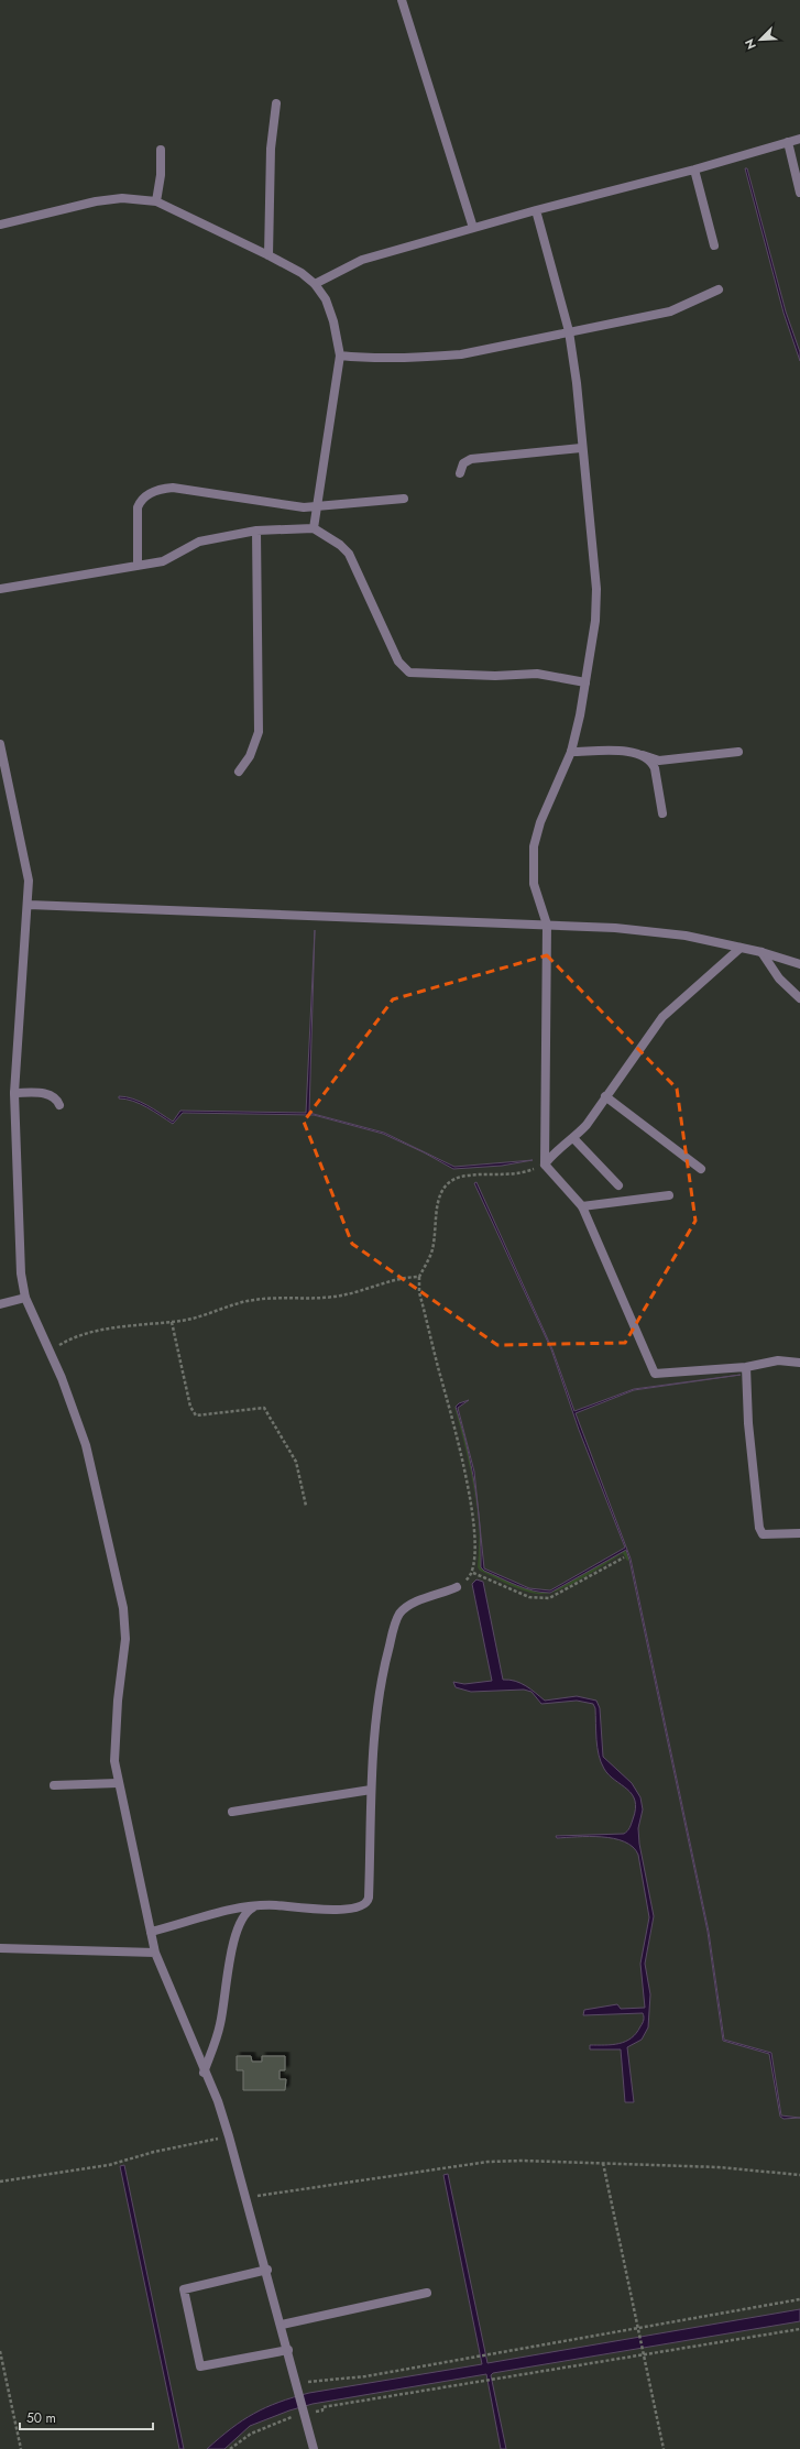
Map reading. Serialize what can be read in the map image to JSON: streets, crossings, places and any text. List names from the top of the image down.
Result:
{
  "scale_bar": "50 m",
  "north": "bottom left"
}
